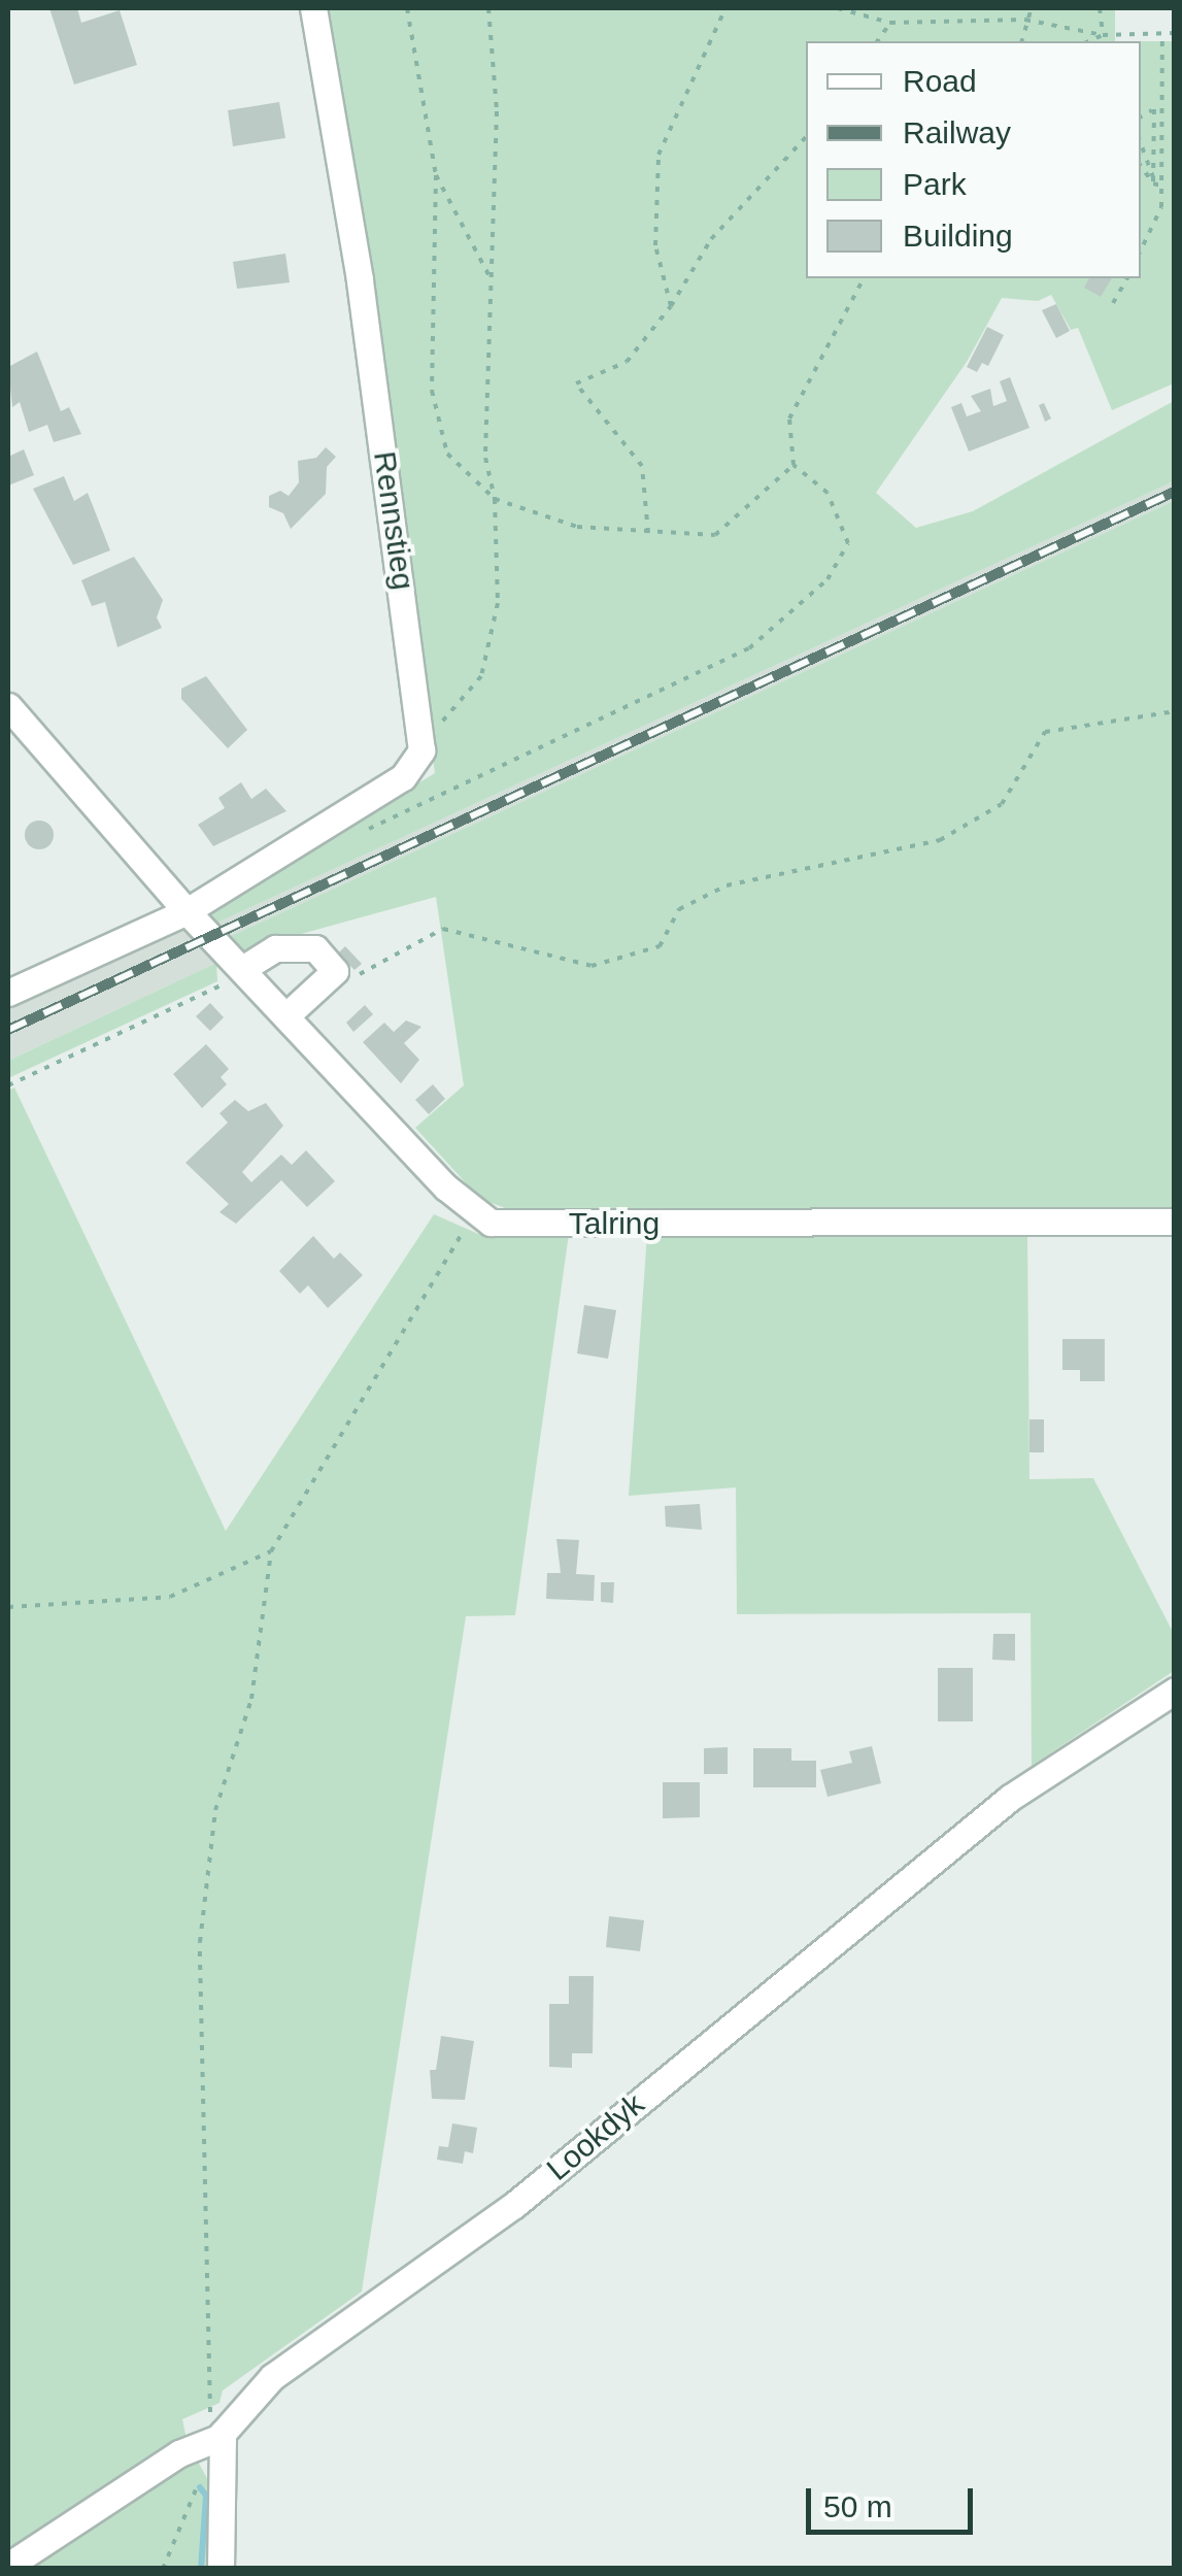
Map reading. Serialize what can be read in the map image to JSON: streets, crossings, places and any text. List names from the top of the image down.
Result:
{
  "streets": {
    "street": ["Rennstieg", "Talring", "Lookdyk"]
  },
  "legend": [
    "Road",
    "Railway",
    "Park",
    "Building"
  ],
  "scale_bar": "50 m"
}
